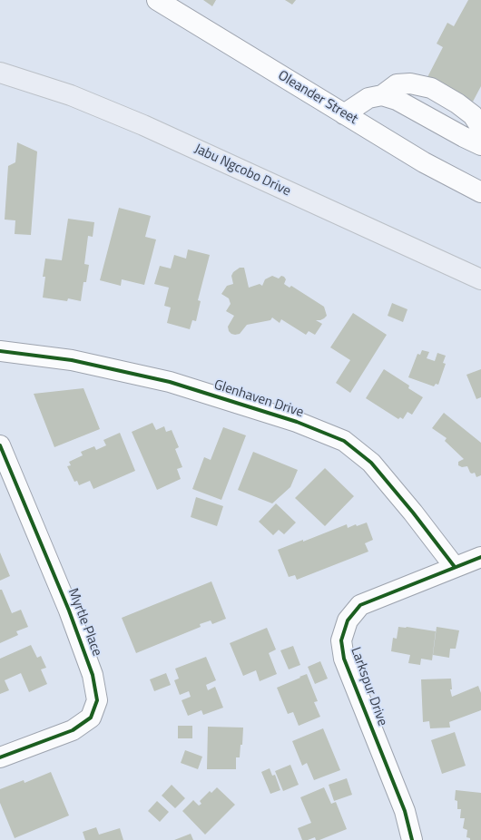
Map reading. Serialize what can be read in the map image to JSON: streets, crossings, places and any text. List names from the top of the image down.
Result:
{
  "streets": {
    "main road": ["Jabu Ngcobo Drive"],
    "street": [
      "Oleander Street",
      "Glenhaven Drive",
      "Myrtle Place",
      "Larkspur Drive"
    ]
  },
  "crossings": [
    ["Glenhaven Drive", "Larkspur Drive"]
  ]
}
